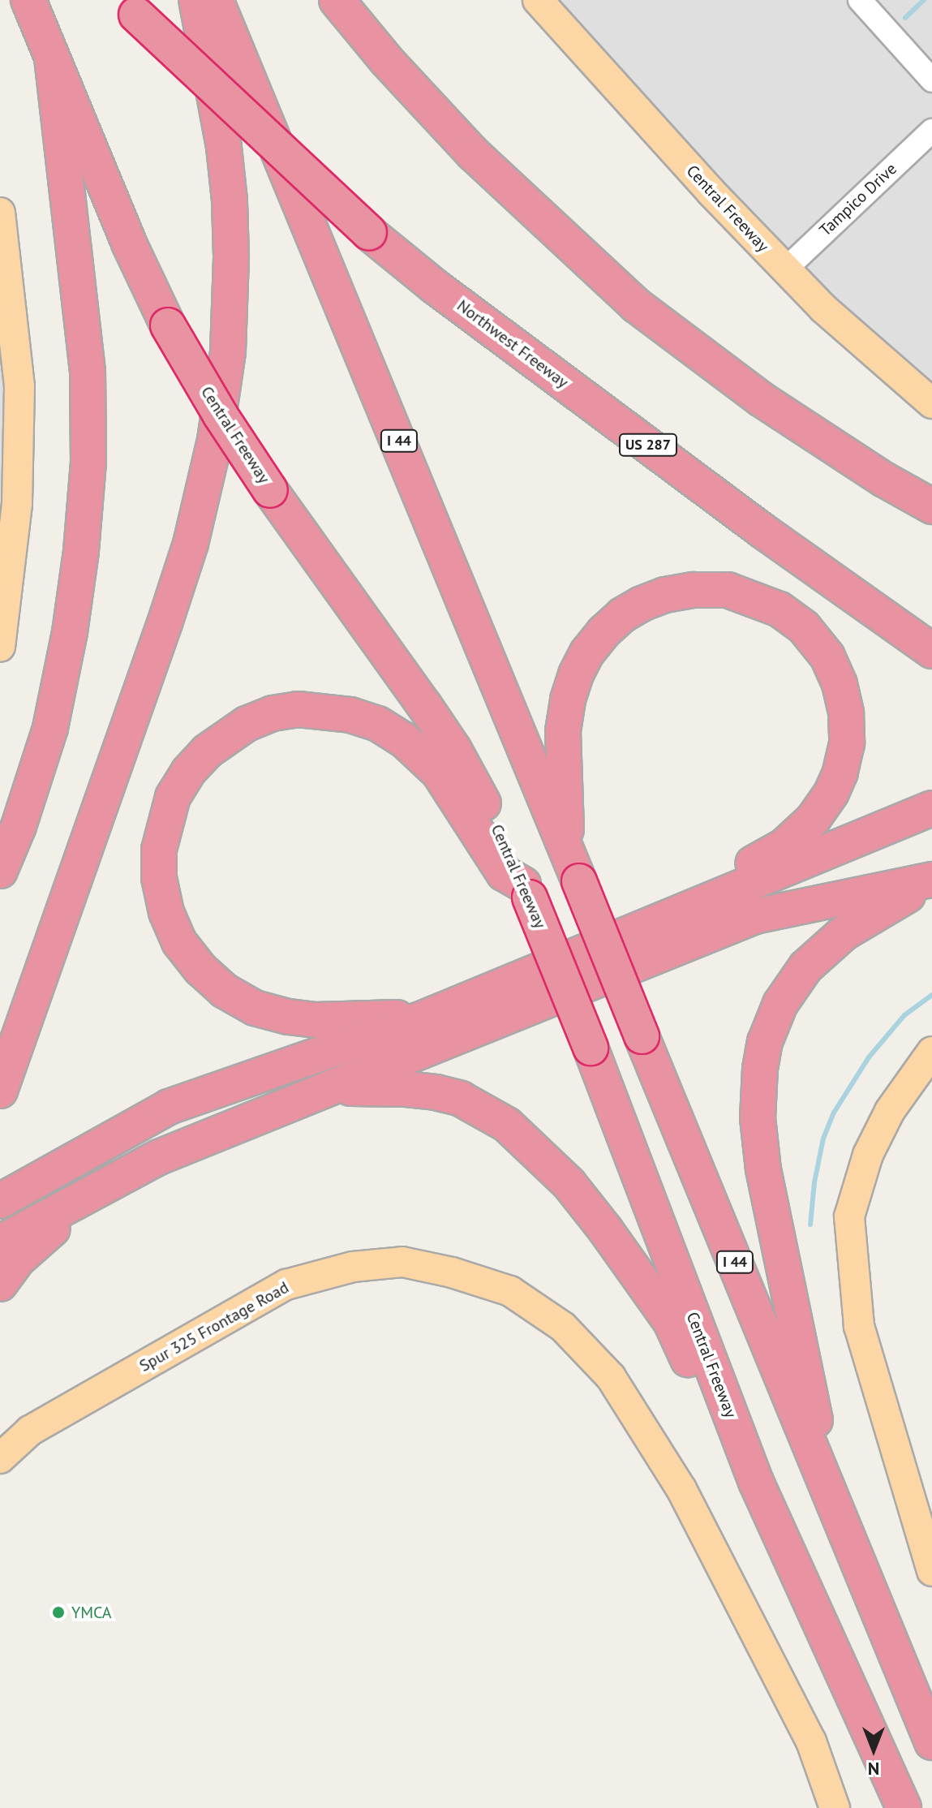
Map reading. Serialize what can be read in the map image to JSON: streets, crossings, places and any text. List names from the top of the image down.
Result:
{
  "streets": {
    "highway": [
      "Central Freeway",
      "Northwest Freeway",
      "I 44",
      "US 287"
    ],
    "main road": ["Spur 325 Frontage Road"],
    "street": ["Tampico Drive"]
  },
  "crossings": [
    ["Tampico Drive", "Central Freeway"]
  ],
  "places": ["YMCA"],
  "north": "bottom"
}
